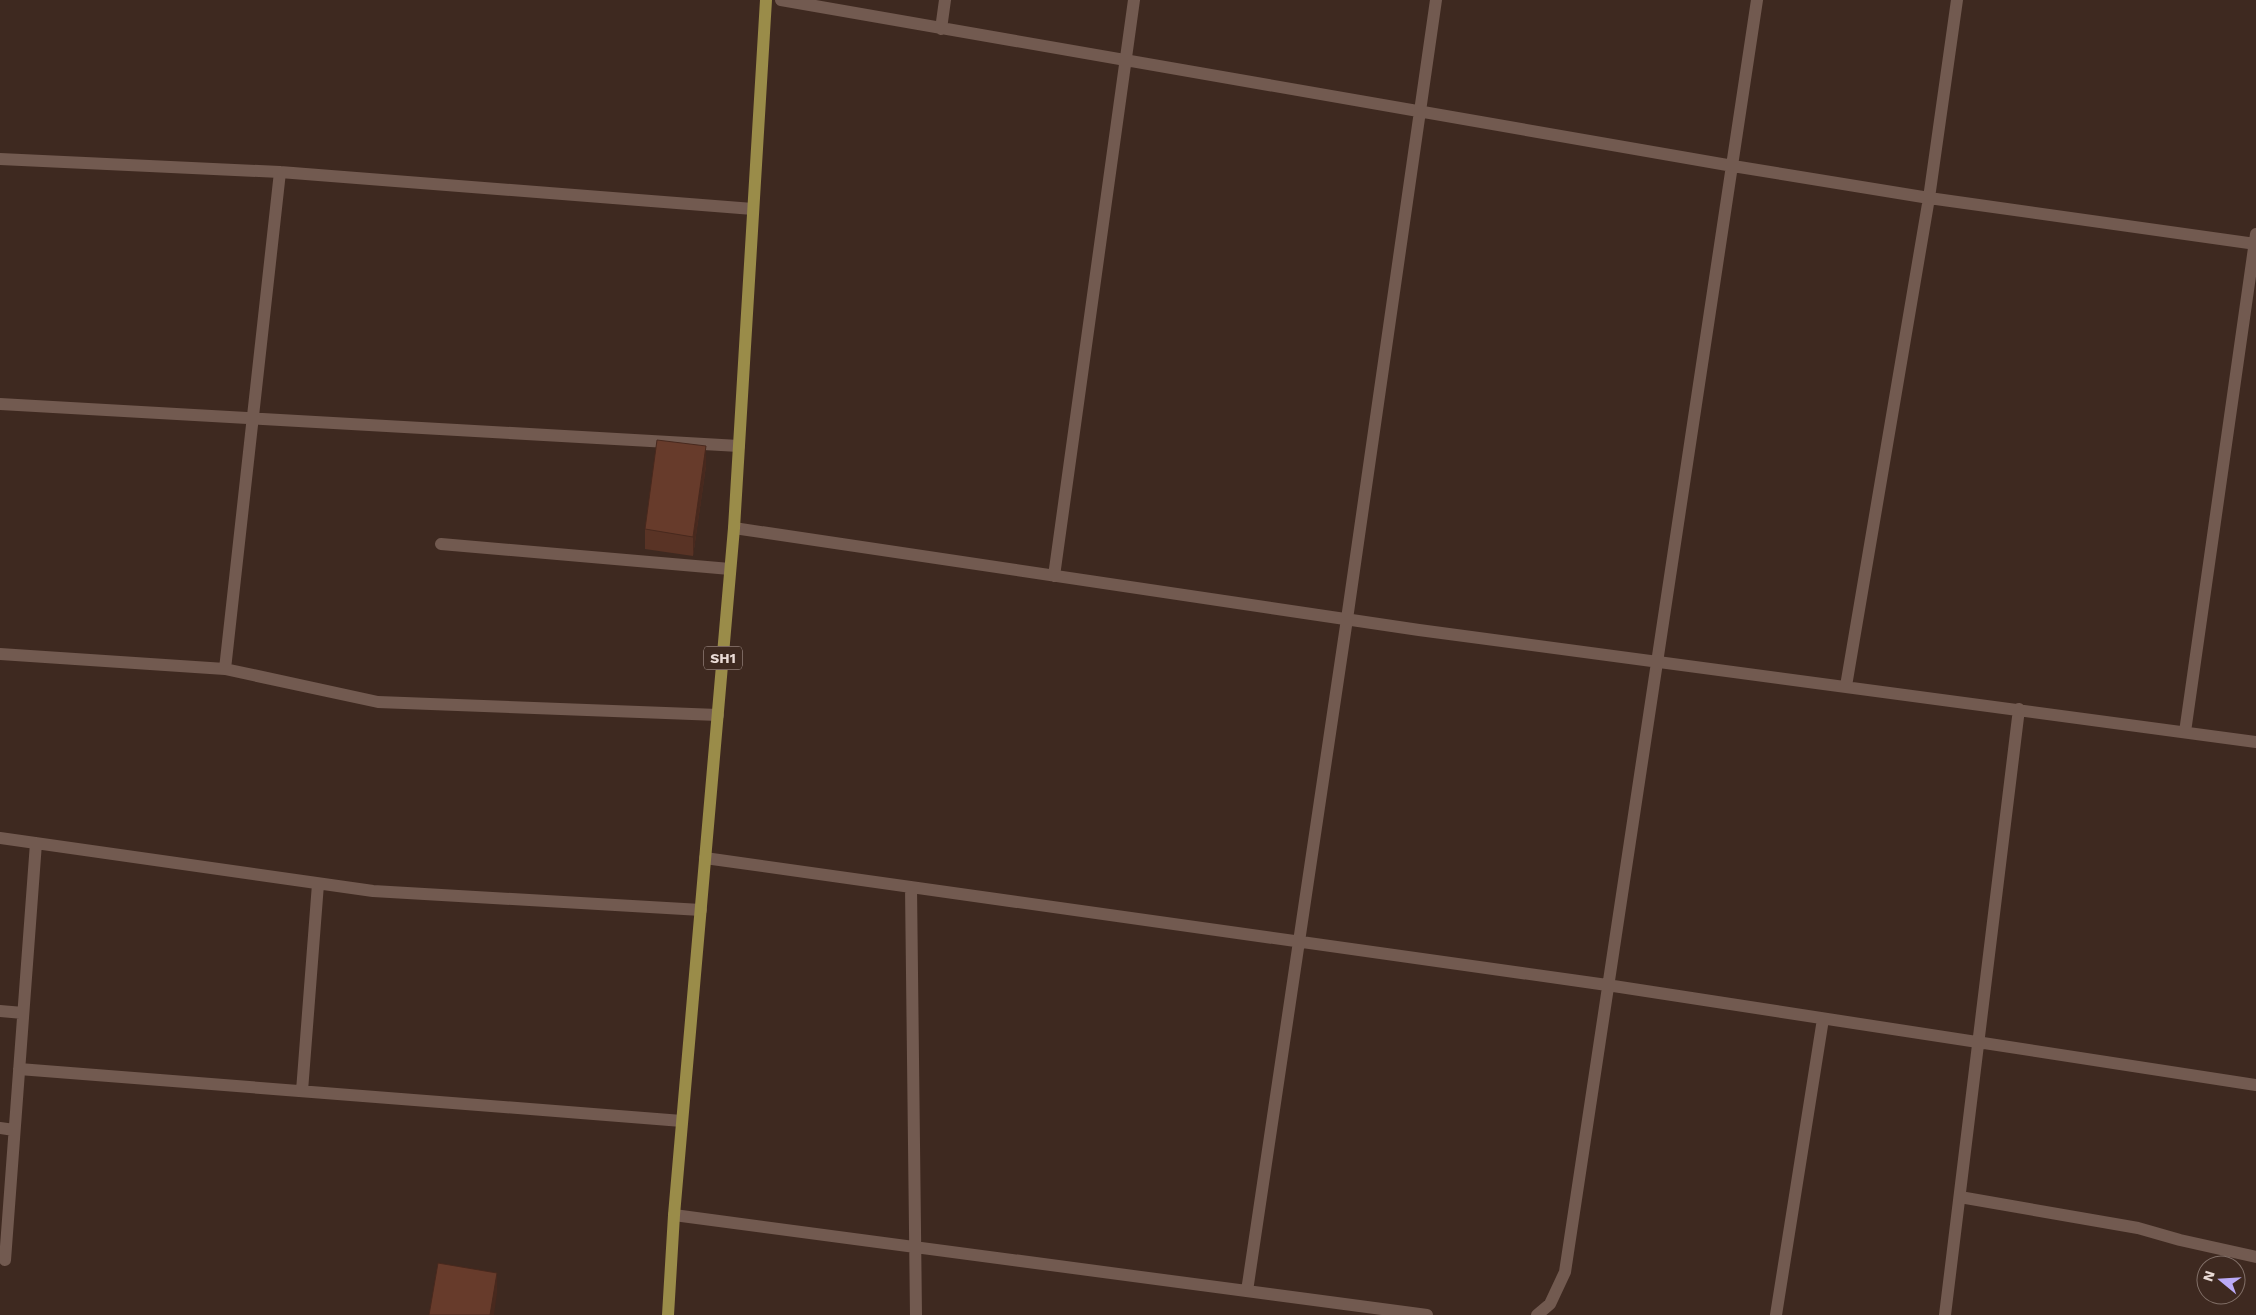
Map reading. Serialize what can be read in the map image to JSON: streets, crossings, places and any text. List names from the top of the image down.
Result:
{
  "streets": {
    "main road": ["SH1"]
  },
  "north": "left"
}
